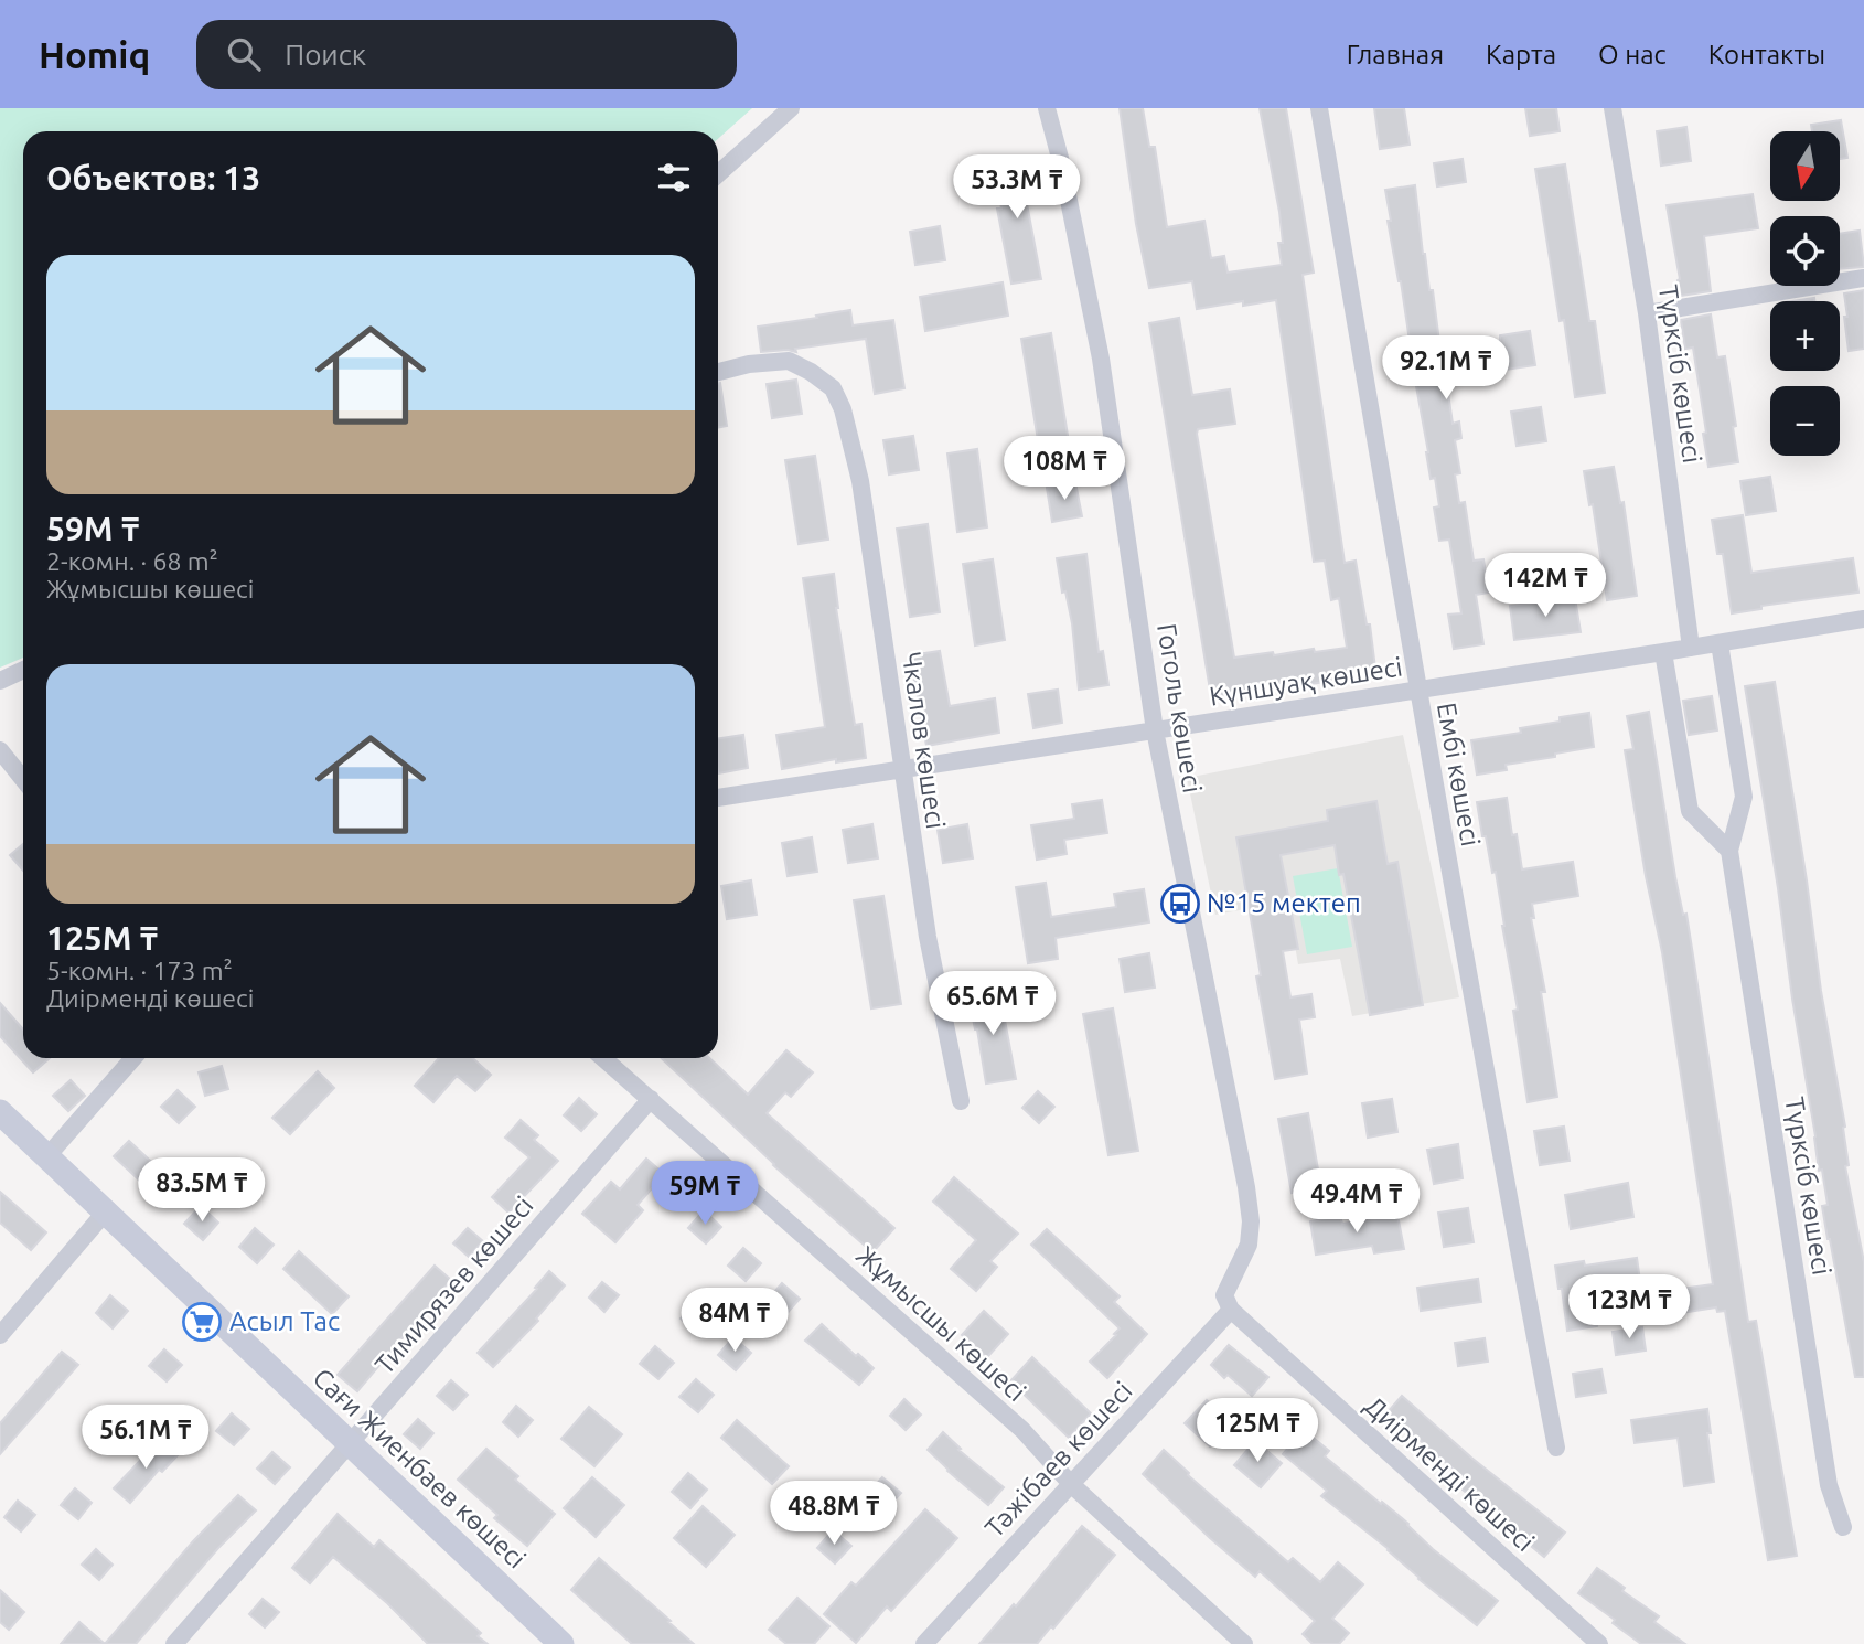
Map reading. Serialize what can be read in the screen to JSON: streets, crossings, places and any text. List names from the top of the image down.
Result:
{
  "streets": {
    "main road": ["Сағи Жиенбаев көшесі"],
    "street": [
      "Түрксіб көшесі",
      "Күншуақ көшесі",
      "Гоголь көшесі",
      "Чкалов көшесі",
      "Ембі көшесі",
      "Тимирязев көшесі",
      "Жұмысшы көшесі",
      "Тәжібаев көшесі",
      "Диірменді көшесі"
    ]
  },
  "crossings": [
    ["Түрксіб көшесі", "Күншуақ көшесі"],
    ["Күншуақ көшесі", "Гоголь көшесі"],
    ["Күншуақ көшесі", "Чкалов көшесі"],
    ["Күншуақ көшесі", "Ембі көшесі"],
    ["Гоголь көшесі", "Тәжібаев көшесі"],
    ["Гоголь көшесі", "Диірменді көшесі"],
    ["Тимирязев көшесі", "Жұмысшы көшесі"],
    ["Тимирязев көшесі", "Сағи Жиенбаев көшесі"],
    ["Жұмысшы көшесі", "Тәжібаев көшесі"],
    ["Тәжібаев көшесі", "Диірменді көшесі"]
  ],
  "places": {
    "bus stop": ["№15 мектеп"],
    "supermarket": ["Асыл Тас"]
  },
  "north": "bottom",
  "page": {
    "header": "Homiq",
    "search": "Поиск",
    "nav": [
      "Главная",
      "Карта",
      "О нас",
      "Контакты"
    ],
    "map_buttons": ["+", "−"],
    "heading": "Объектов: 13",
    "price": [
      "53.3M ₸",
      "92.1M ₸",
      "108M ₸",
      "142M ₸",
      "65.6M ₸",
      "83.5M ₸",
      "59M ₸",
      "49.4M ₸",
      "123M ₸",
      "84M ₸",
      "125M ₸",
      "56.1M ₸",
      "48.8M ₸"
    ],
    "list": [
      {
        "name": "59M ₸",
        "note": "2-комн. · 68 m² · Жұмысшы көшесі"
      },
      {
        "name": "125M ₸",
        "note": "5-комн. · 173 m² · Диірменді көшесі"
      }
    ]
  }
}
